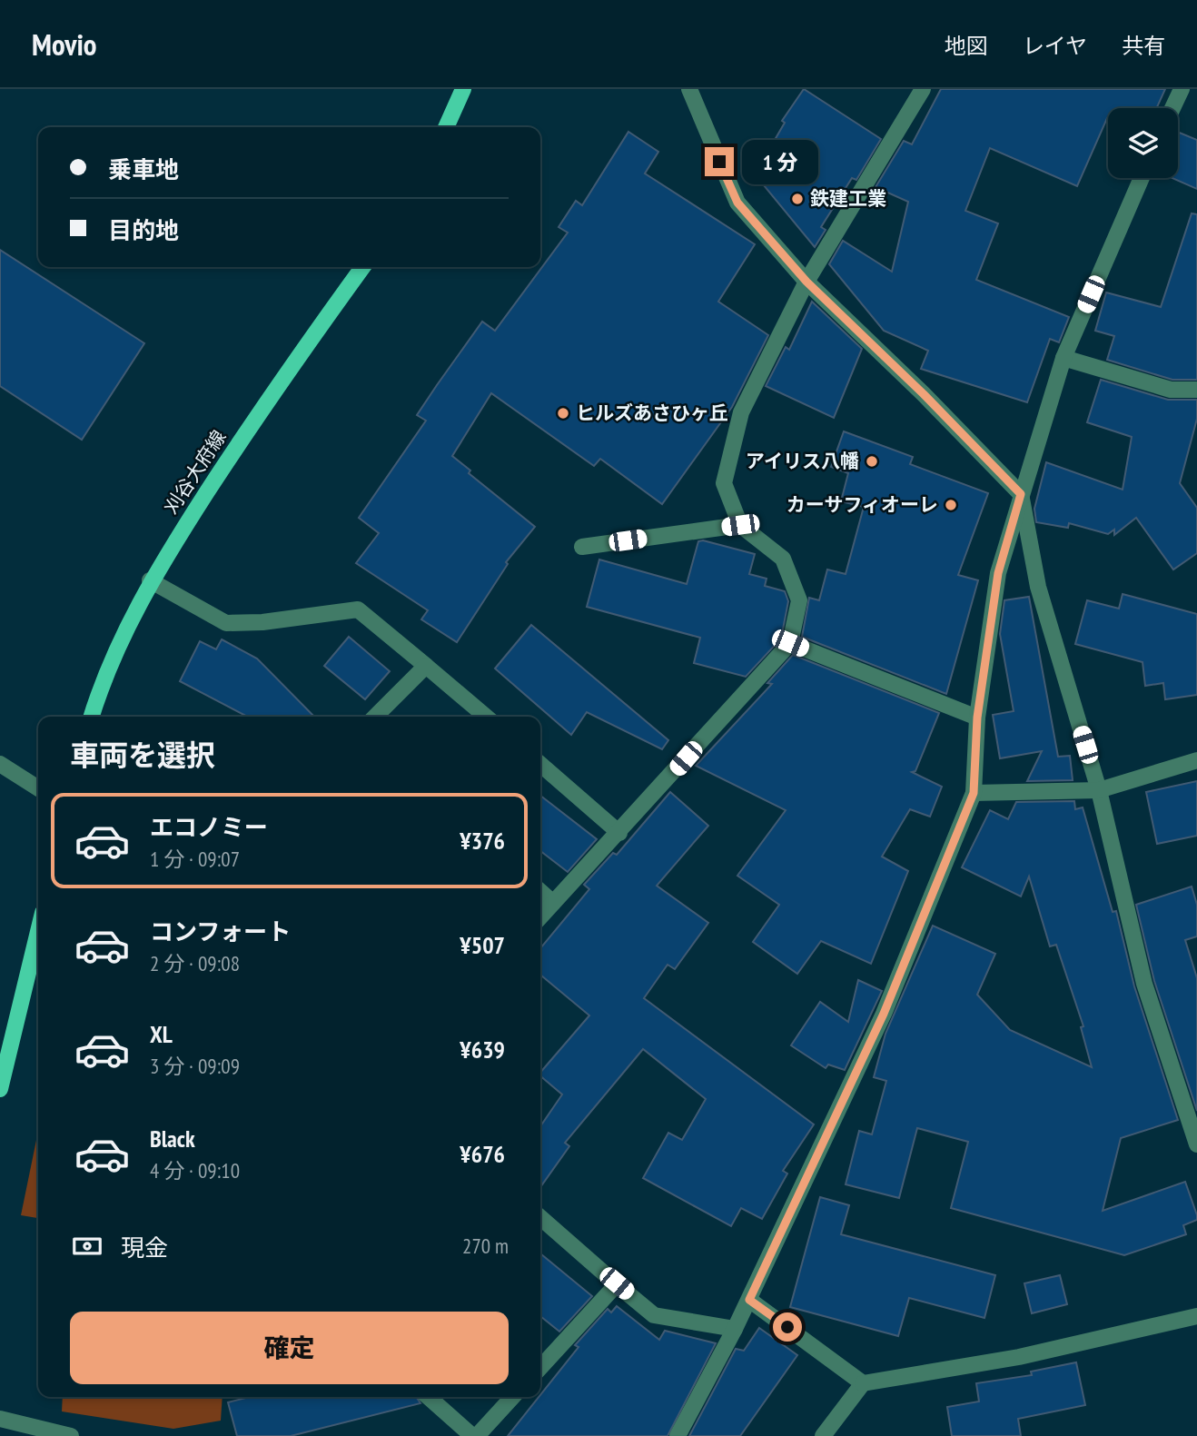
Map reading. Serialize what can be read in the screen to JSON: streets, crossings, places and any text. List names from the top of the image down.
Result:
{
  "streets": {
    "main road": ["刈谷大府線"]
  },
  "places": [
    "鉄建工業",
    "ヒルズあさひヶ丘",
    "アイリス八幡",
    "カーサフィオーレ"
  ],
  "page": {
    "header": "Movio",
    "nav": ["地図", "レイヤ", "共有"],
    "banner": ["乗車地", "目的地"],
    "bubble": "1 分",
    "heading": "車両を選択",
    "list": [
      {
        "name": "エコノミー",
        "note": "1 分 · 09:07",
        "value": "¥376"
      },
      {
        "name": "コンフォート",
        "note": "2 分 · 09:08",
        "value": "¥507"
      },
      {
        "name": "XL",
        "note": "3 分 · 09:09",
        "value": "¥639"
      },
      {
        "name": "Black",
        "note": "4 分 · 09:10",
        "value": "¥676"
      }
    ],
    "pay": ["現金", "270 m"],
    "buttons": "確定"
  }
}
